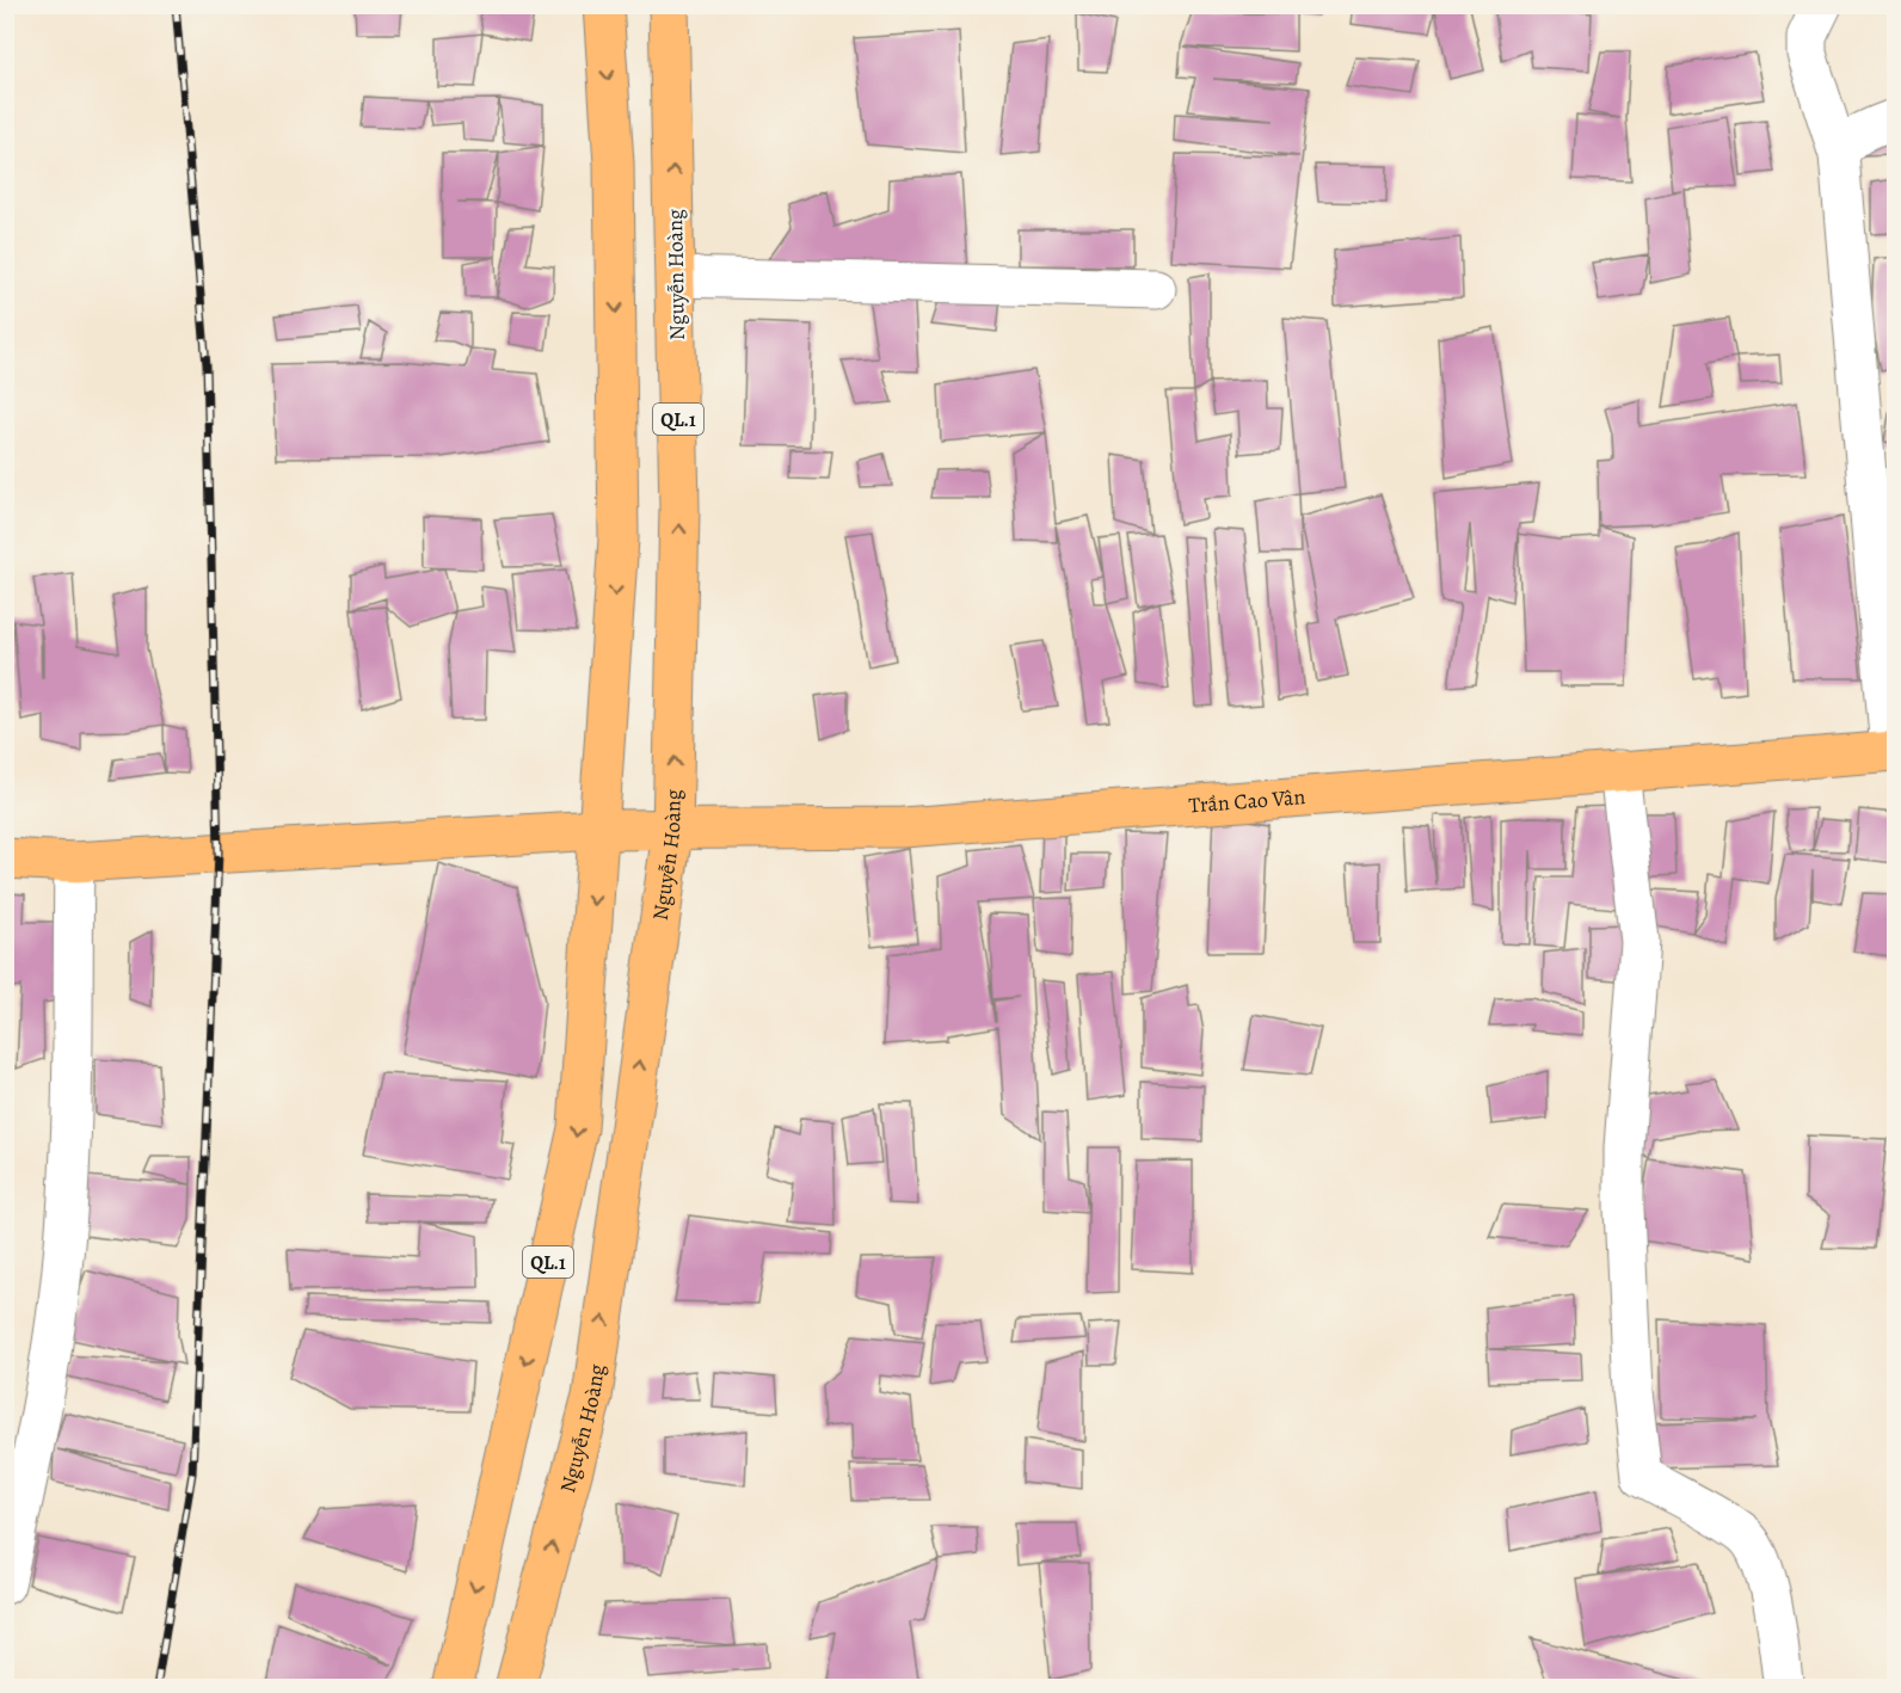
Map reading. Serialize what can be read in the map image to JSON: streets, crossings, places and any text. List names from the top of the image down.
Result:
{
  "streets": {
    "main road": ["Nguyễn Hoàng", "QL.1", "Trần Cao Vân"]
  },
  "crossings": [
    ["Nguyễn Hoàng", "Trần Cao Vân"],
    ["QL.1", "Trần Cao Vân"]
  ]
}
